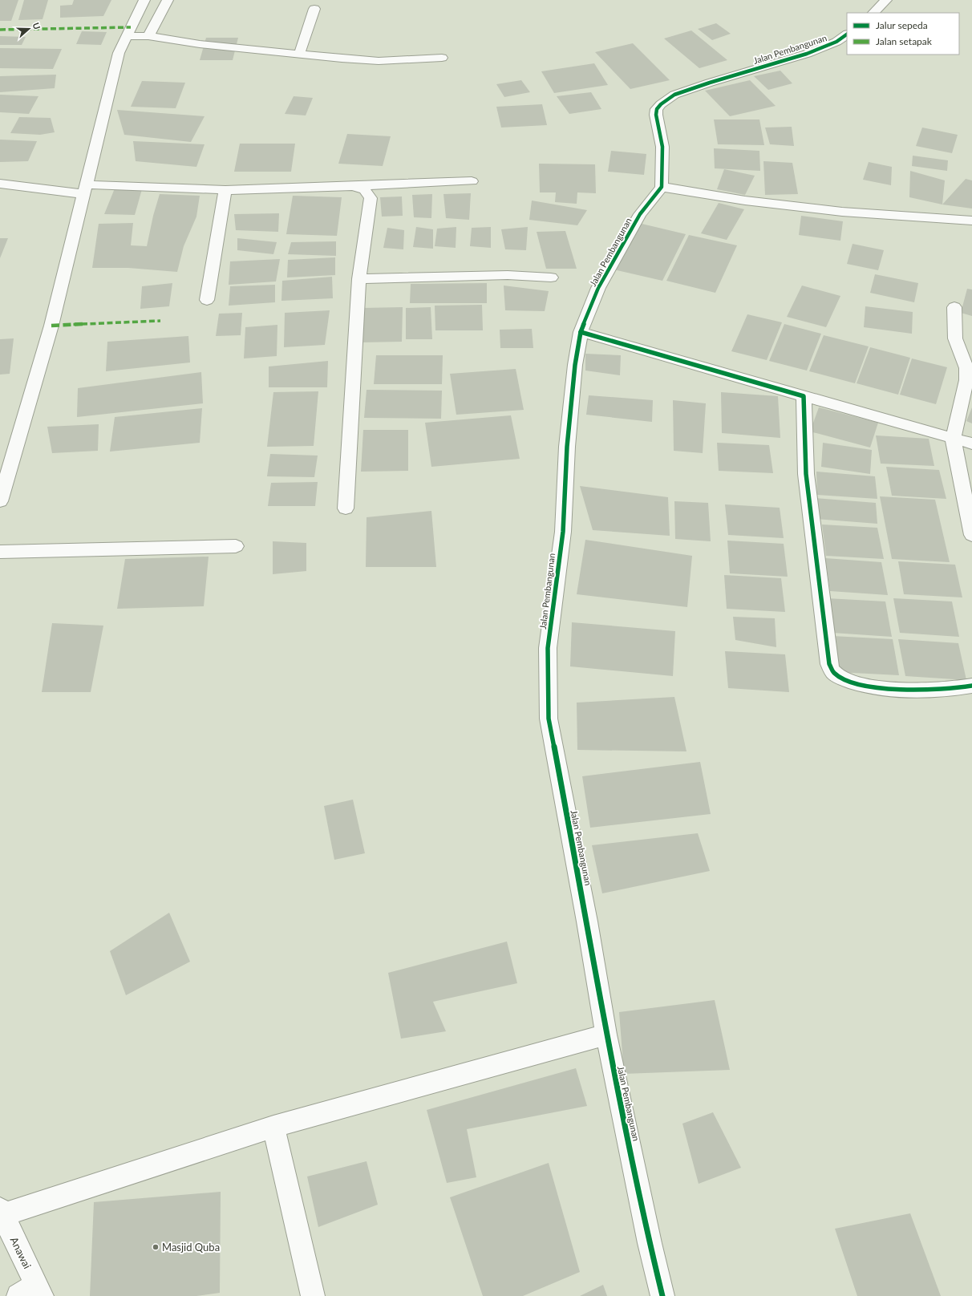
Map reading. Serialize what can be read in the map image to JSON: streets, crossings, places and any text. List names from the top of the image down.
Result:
{
  "streets": {
    "street": ["Jalan Pembangunan", "Anawai"]
  },
  "places": ["Masjid Quba"],
  "legend": ["Jalur sepeda", "Jalan setapak"],
  "north": "right"
}
